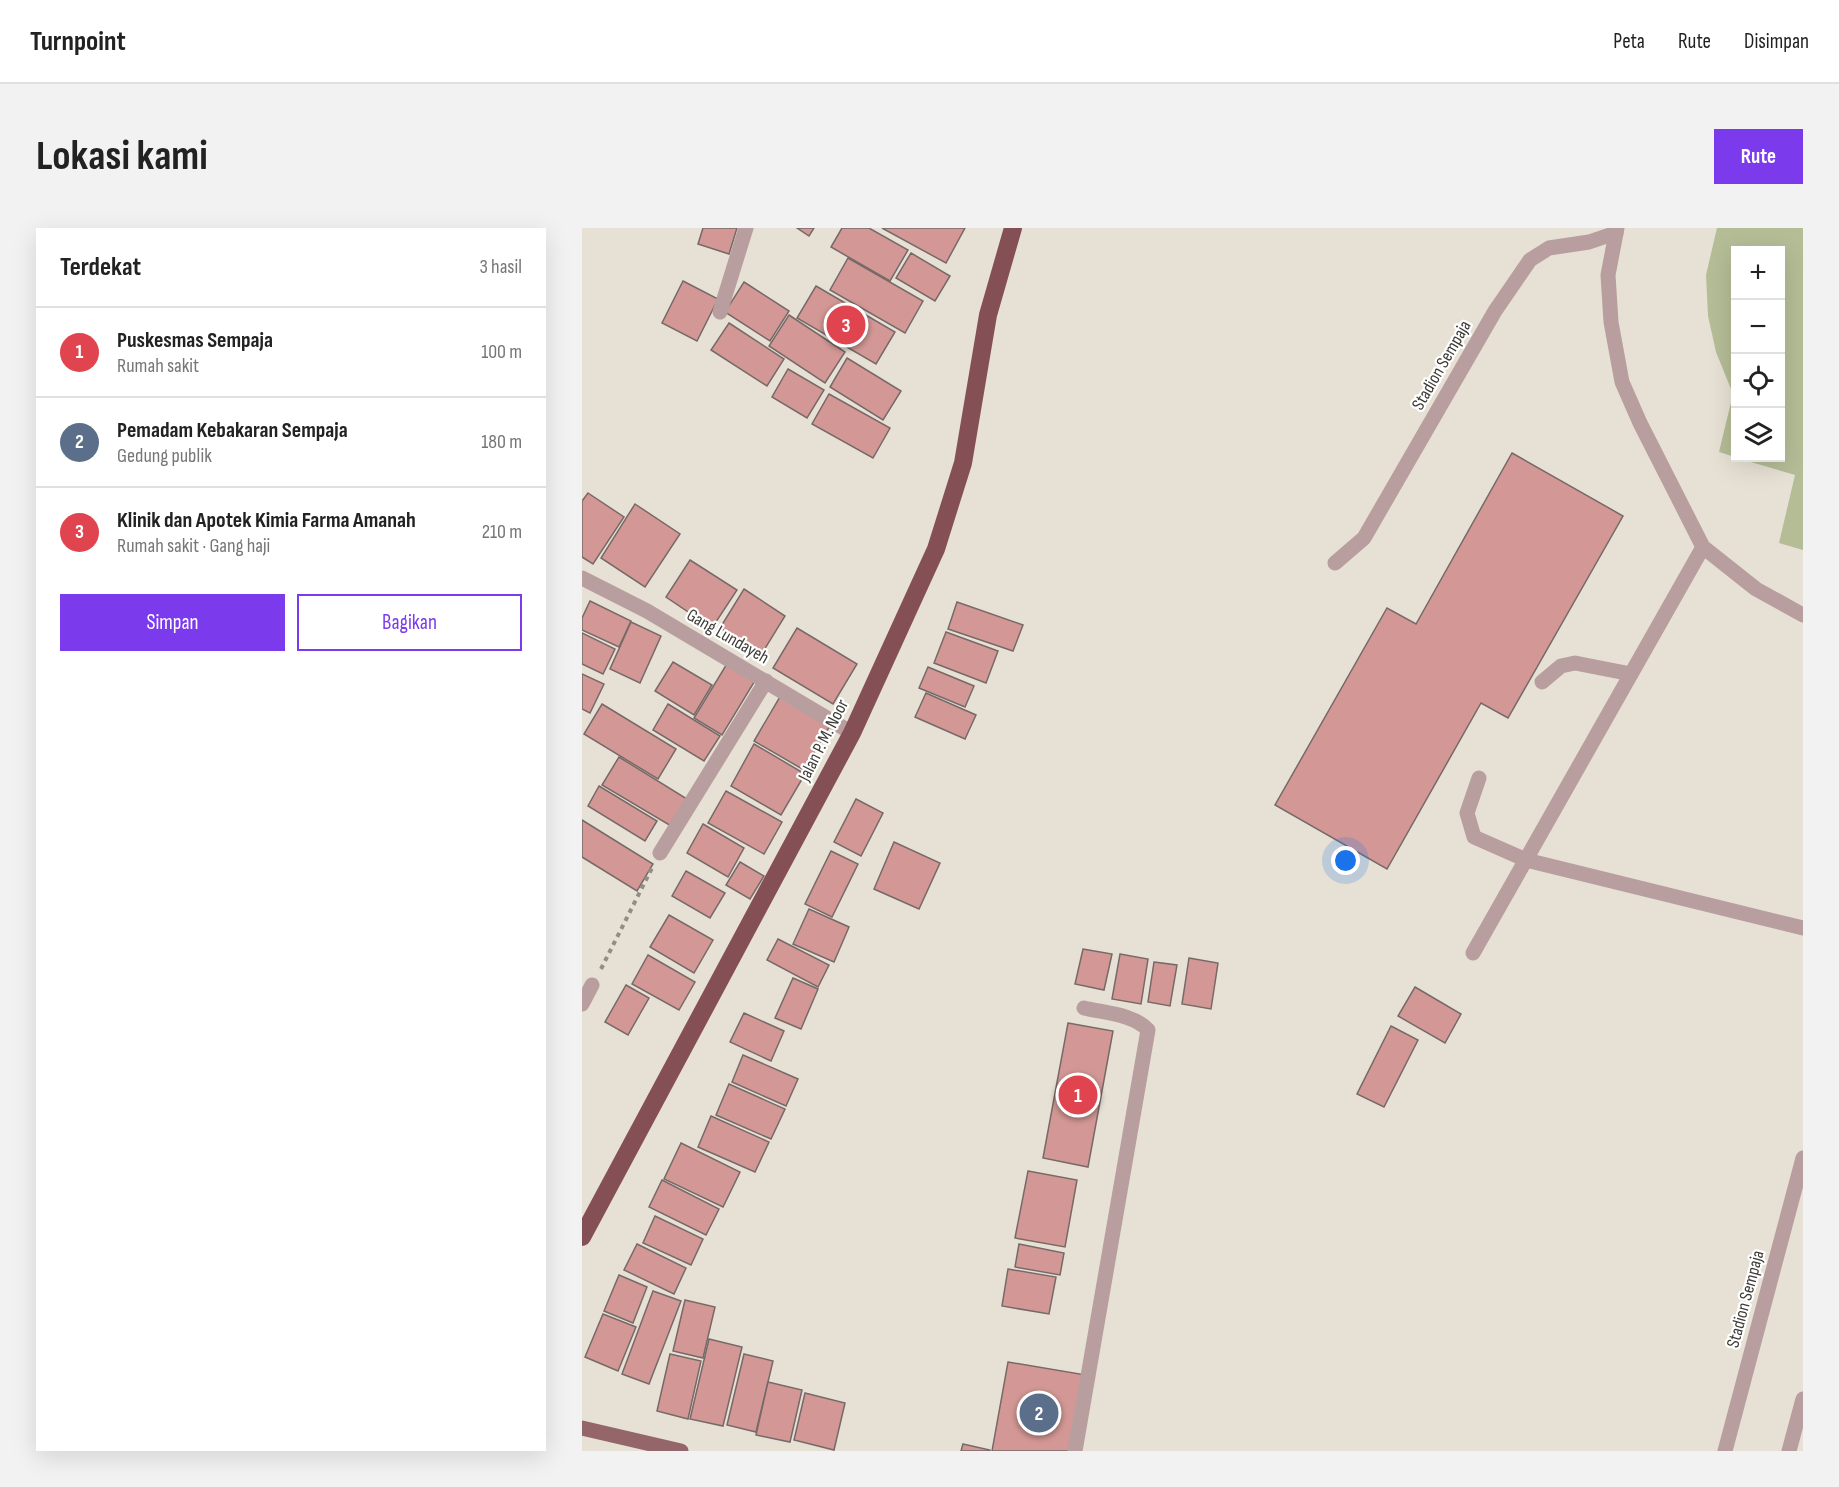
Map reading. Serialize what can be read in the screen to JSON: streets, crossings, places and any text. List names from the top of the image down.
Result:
{
  "streets": {
    "highway": ["Jalan P. M. Noor"],
    "street": ["Stadion Sempaja", "Gang Lundayeh"]
  },
  "crossings": [
    ["Gang Lundayeh", "Jalan P. M. Noor"]
  ],
  "page": {
    "header": "Turnpoint",
    "nav": ["Peta", "Rute", "Disimpan"],
    "buttons": [
      "Rute",
      ["Simpan", "Bagikan"]
    ],
    "title": "Lokasi kami",
    "heading": ["Terdekat", "3 hasil"],
    "map_buttons": ["+", "−"],
    "pins": ["3", "1", "2"],
    "list": [
      {
        "mark": "1",
        "name": "Puskesmas Sempaja",
        "note": "Rumah sakit",
        "value": "100 m"
      },
      {
        "mark": "2",
        "name": "Pemadam Kebakaran Sempaja",
        "note": "Gedung publik",
        "value": "180 m"
      },
      {
        "mark": "3",
        "name": "Klinik dan Apotek Kimia Farma Amanah",
        "note": "Rumah sakit · Gang haji",
        "value": "210 m"
      }
    ]
  }
}
